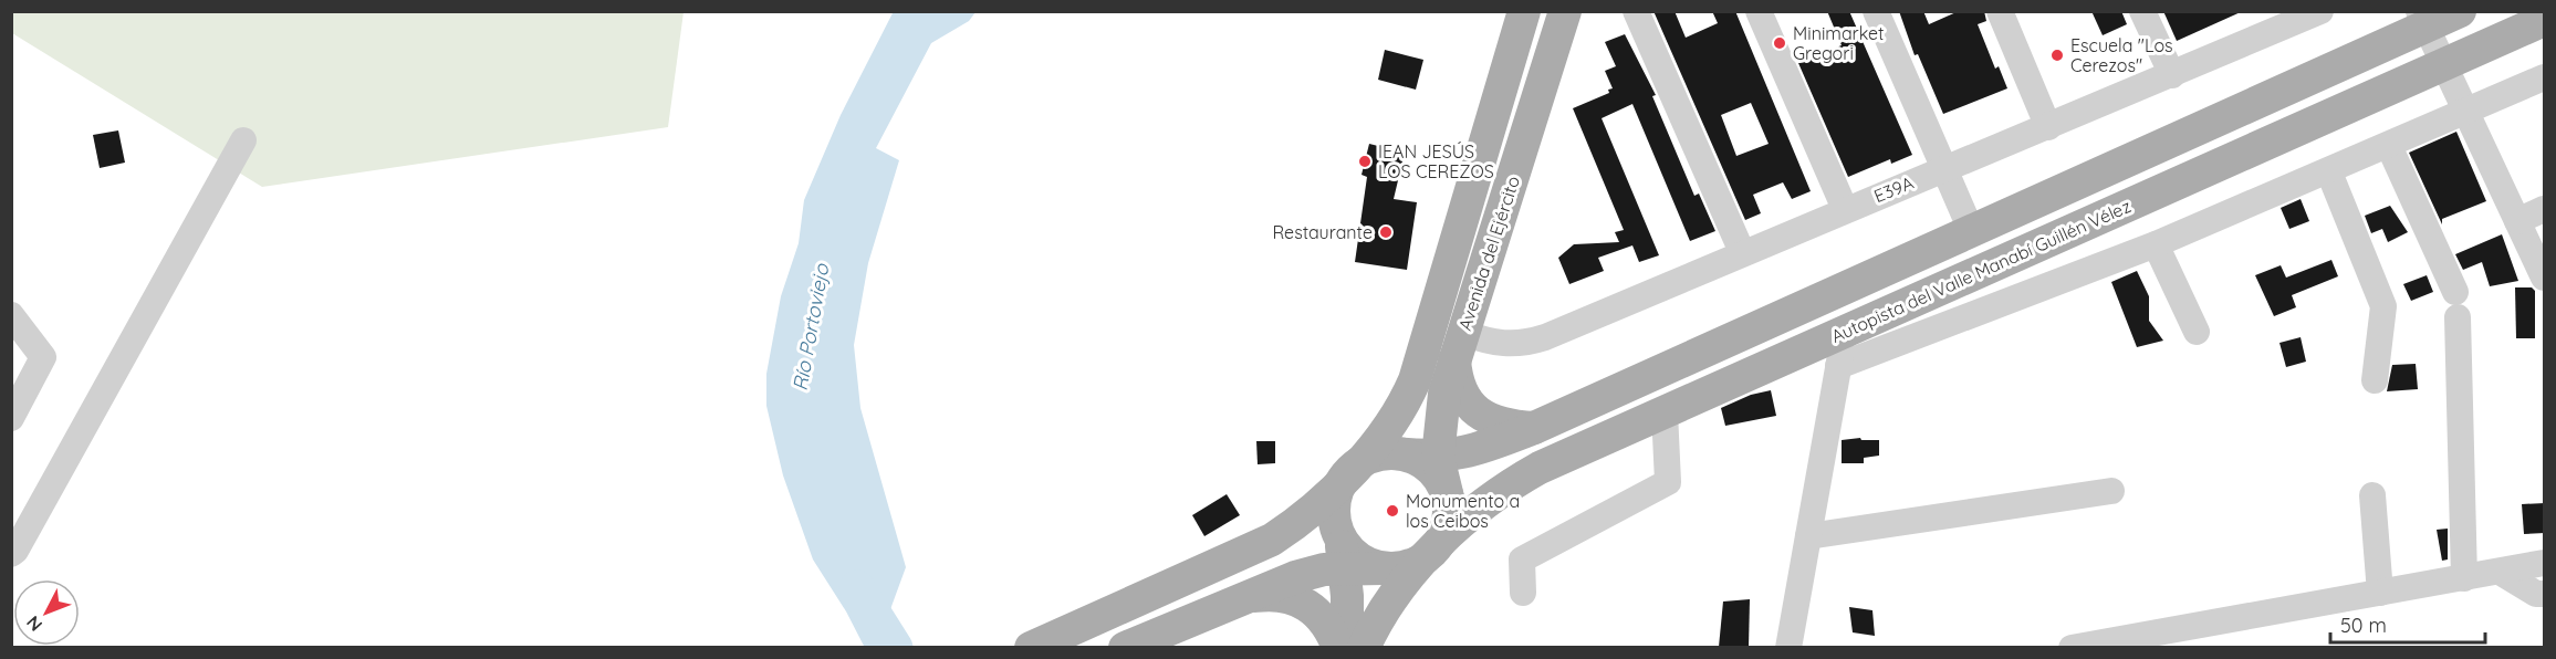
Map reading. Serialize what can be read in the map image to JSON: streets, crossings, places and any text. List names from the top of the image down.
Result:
{
  "streets": {
    "main road": ["Avenida del Ejército", "Autopista del Valle Manabí Guillén Vélez"],
    "street": ["E39A"]
  },
  "crossings": [
    ["E39A", "Avenida del Ejército"],
    ["Avenida del Ejército", "Autopista del Valle Manabí Guillén Vélez"]
  ],
  "water": ["Río Portoviejo"],
  "places": [
    "Minimarket Gregori",
    "Escuela \"Los Cerezos\"",
    "IEAN JESÚS LOS CEREZOS",
    "Restaurante",
    "Monumento a los Ceibos"
  ],
  "scale_bar": "50 m",
  "north": "bottom left"
}
